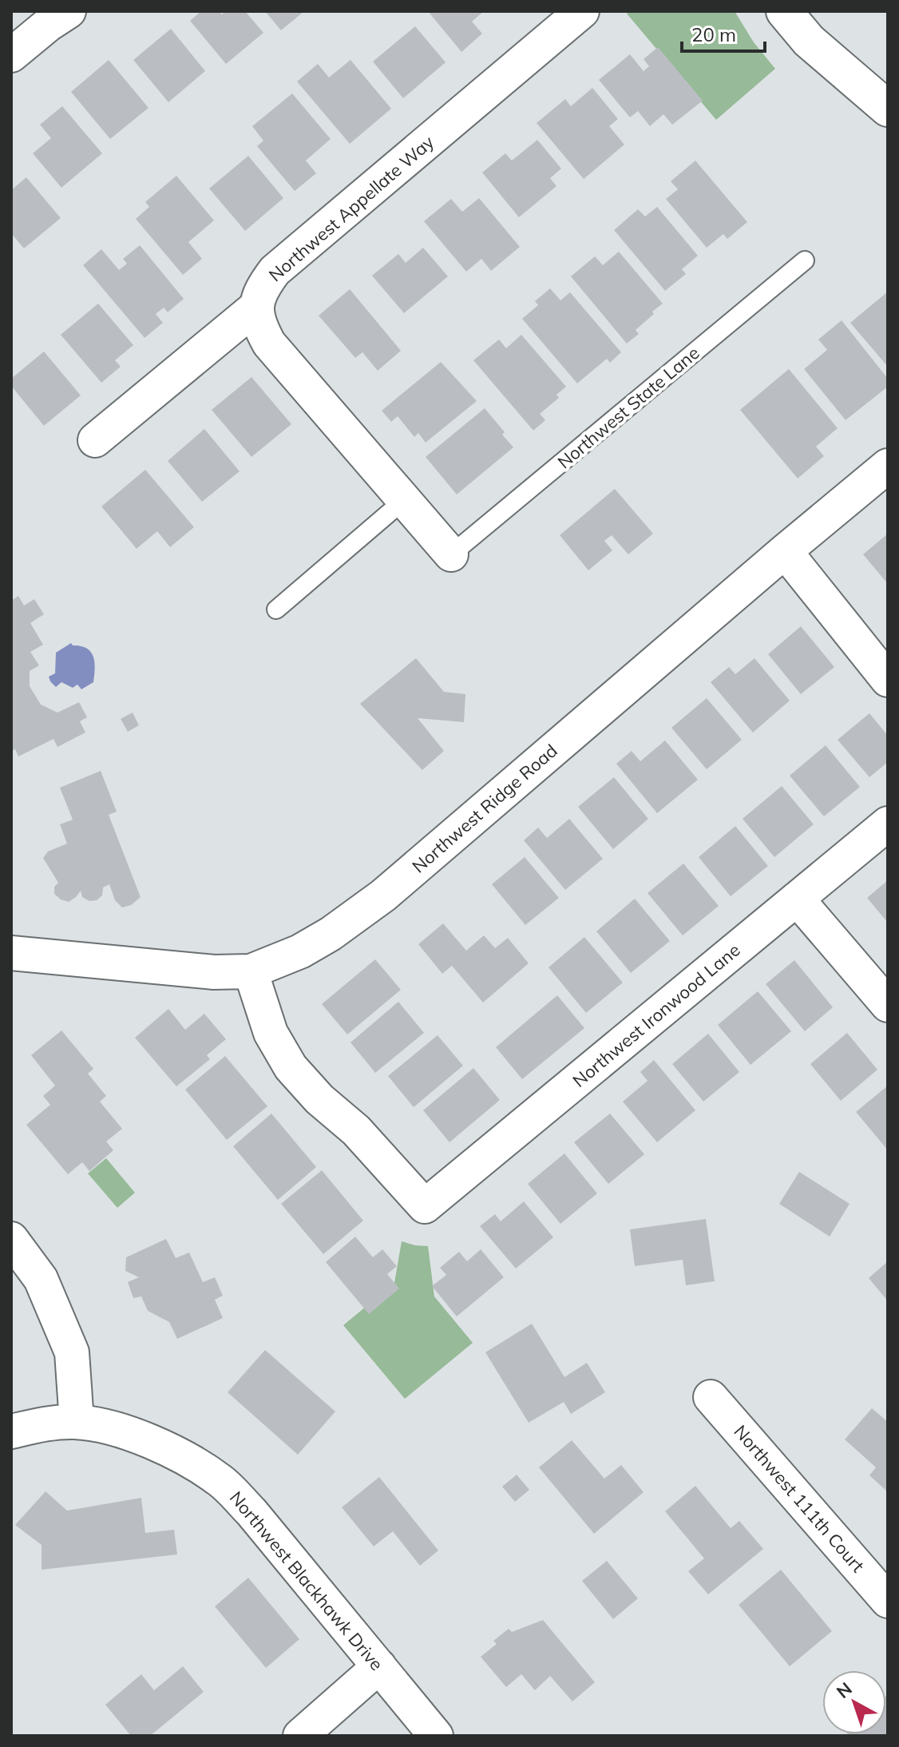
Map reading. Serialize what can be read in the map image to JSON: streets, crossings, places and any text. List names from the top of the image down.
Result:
{
  "streets": {
    "street": [
      "Northwest Appellate Way",
      "Northwest Ridge Road",
      "Northwest Ironwood Lane",
      "Northwest 111th Court",
      "Northwest Blackhawk Drive"
    ],
    "lane": ["Northwest State Lane"]
  },
  "crossings": [
    ["Northwest Ridge Road", "Northwest Ironwood Lane"]
  ],
  "scale_bar": "20 m",
  "north": "top left"
}
